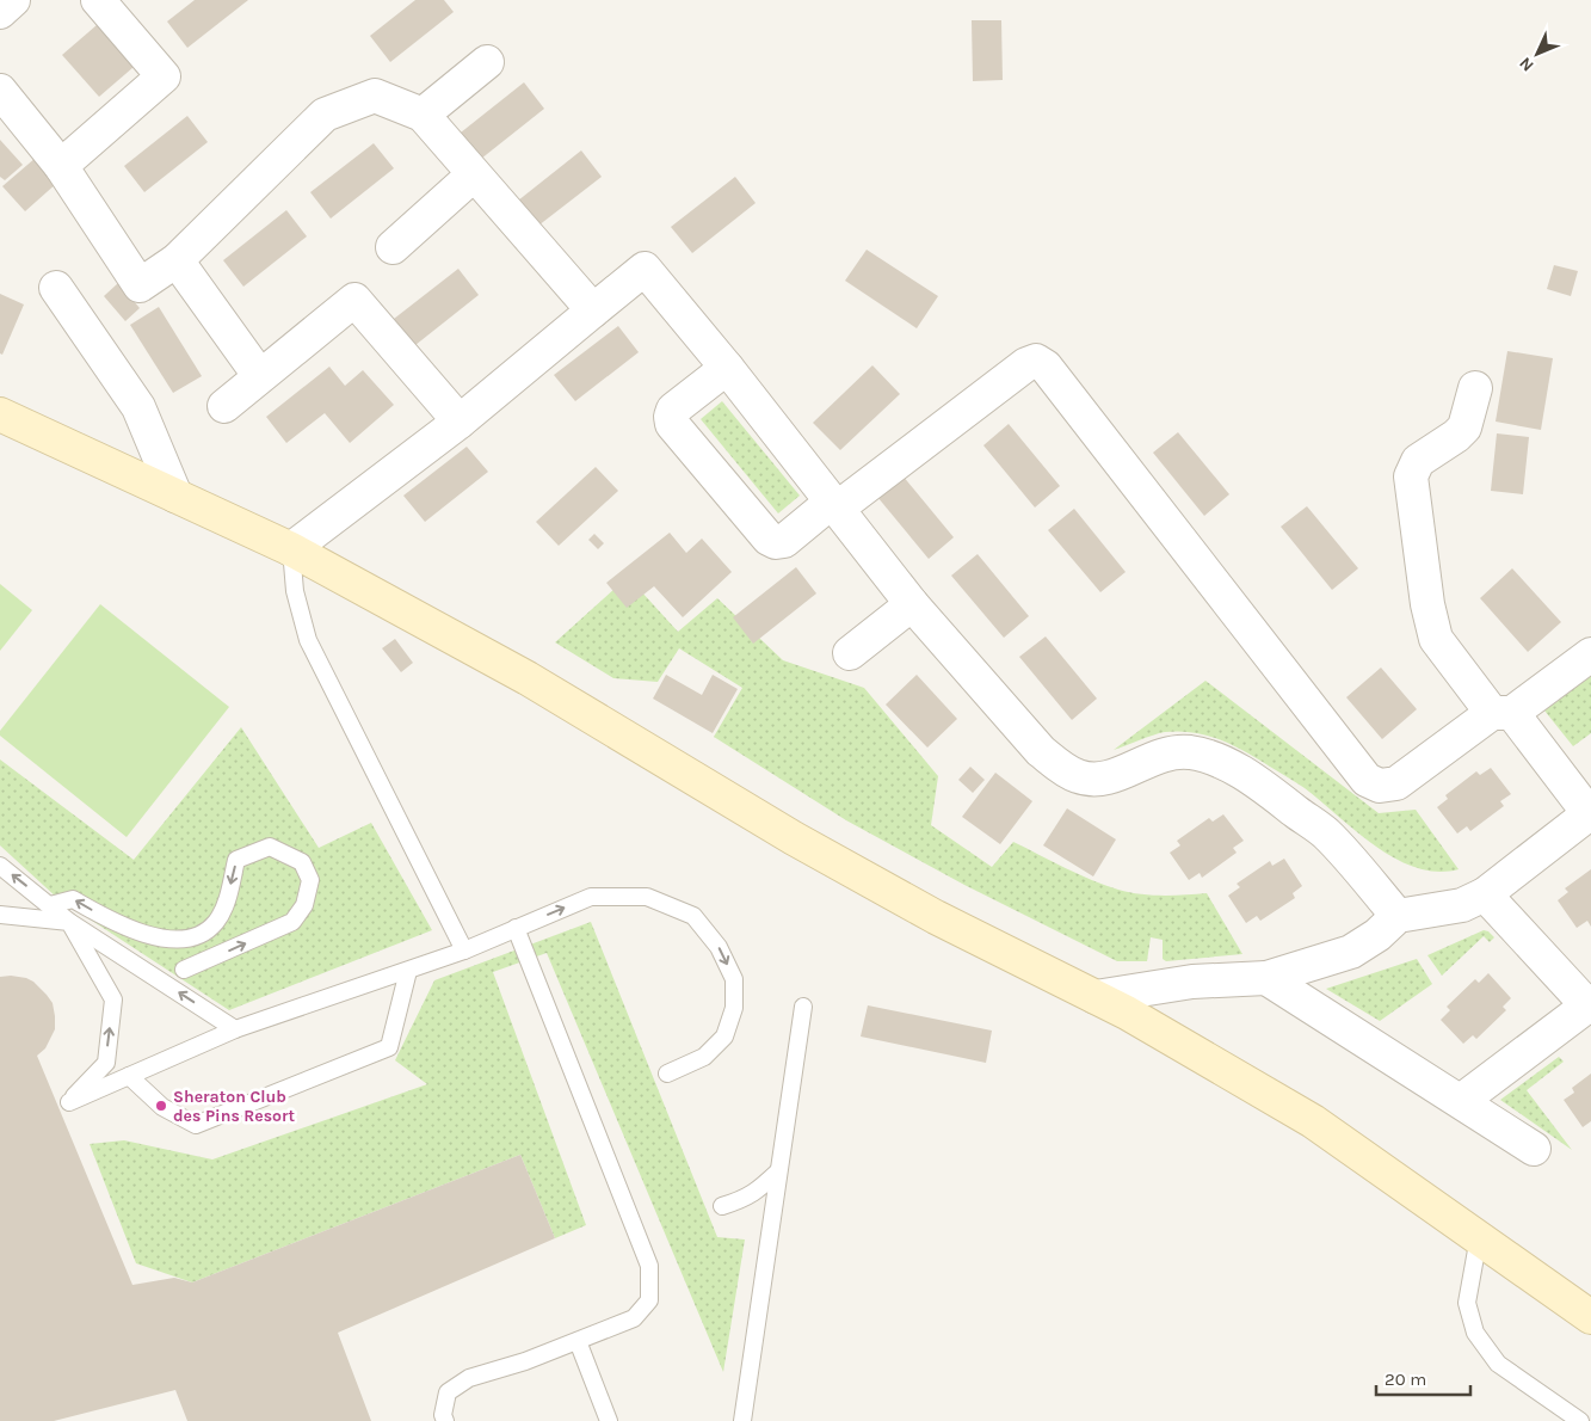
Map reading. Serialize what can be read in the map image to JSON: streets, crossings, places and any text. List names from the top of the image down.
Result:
{
  "places": ["Sheraton Club des Pins Resort"],
  "scale_bar": "20 m",
  "north": "bottom left"
}
